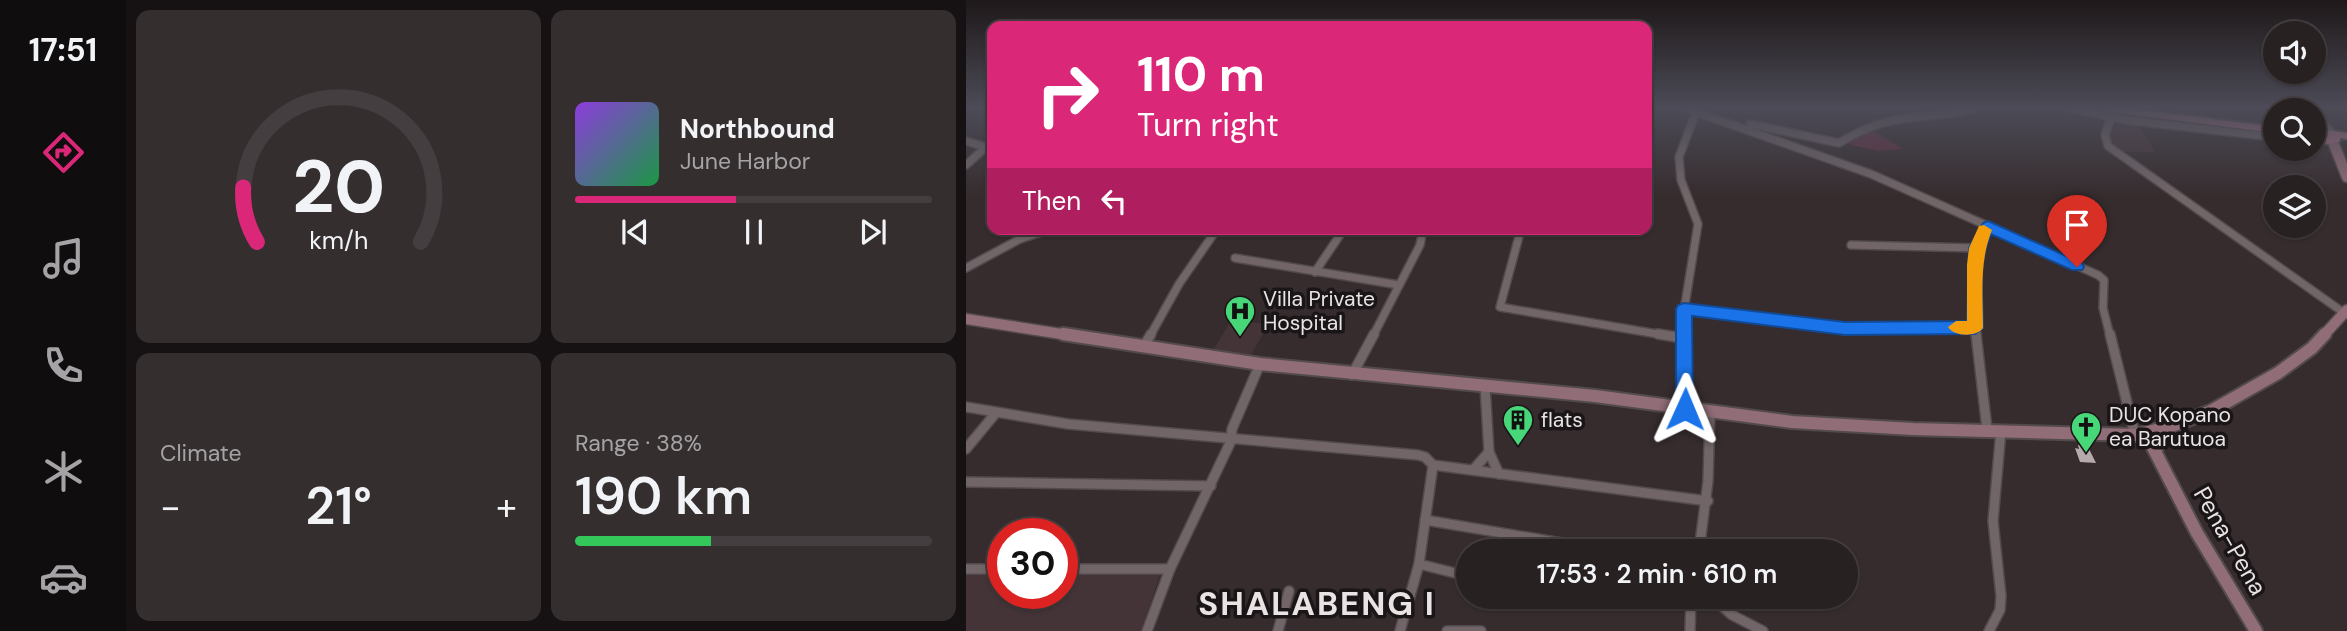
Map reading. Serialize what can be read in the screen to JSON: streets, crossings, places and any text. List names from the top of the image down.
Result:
{
  "streets": {
    "main road": ["Pena-Pena"]
  },
  "districts": ["SHALABENG I"],
  "places": {
    "hospital": ["Villa Private Hospital"],
    "building": ["flats"],
    "church": ["DUC Kopano ea Barutuoa"]
  },
  "page": {
    "tabs": "17:51",
    "turn": ["110 m", "Turn right"],
    "song": ["Northbound", "June Harbor"],
    "then": "Then",
    "tile": [
      "Climate",
      ["Range · 38%", "190 km"]
    ],
    "heat": ["−", "21°", "+"],
    "limit": "30",
    "trip": "17:53 · 2 min · 610 m",
    "gauge": ["20", "km/h"]
  }
}
